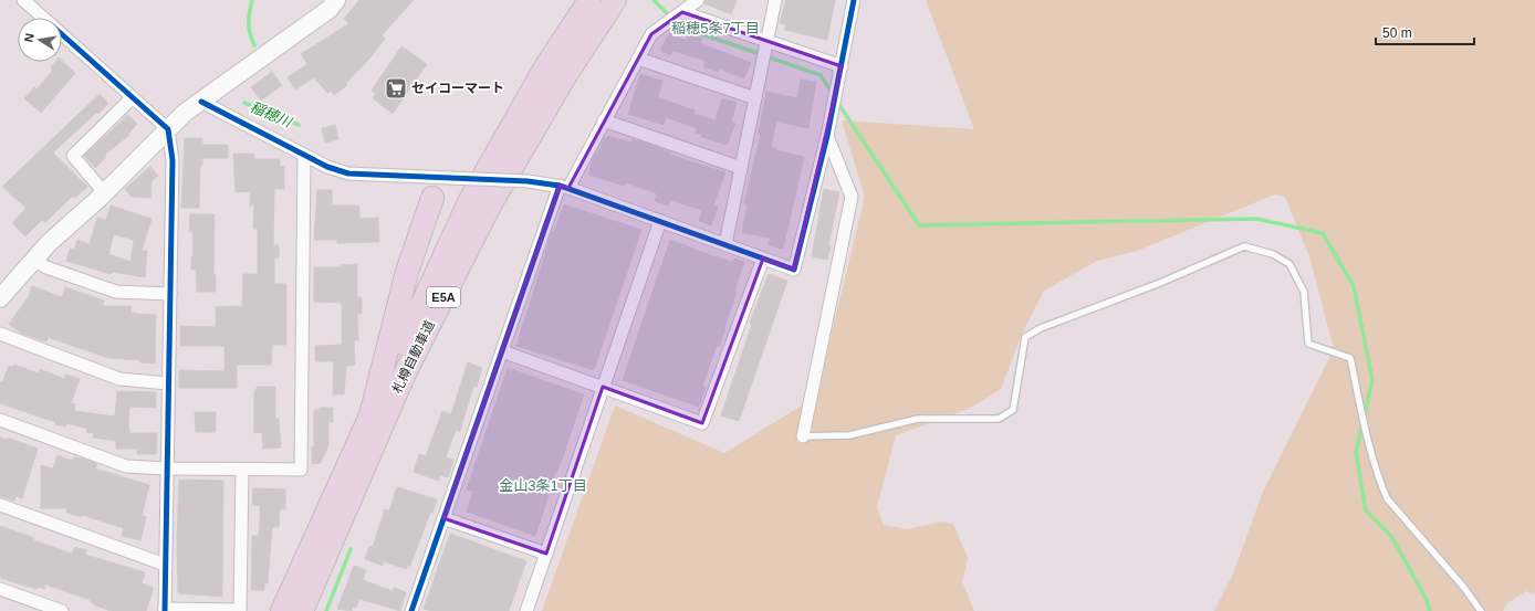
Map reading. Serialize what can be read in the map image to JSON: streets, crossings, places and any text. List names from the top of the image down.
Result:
{
  "streets": {
    "highway": ["E5A", "札樽自動車道"]
  },
  "districts": ["稲穂5条7丁目", "金山3条1丁目"],
  "water": ["稲穂川"],
  "places": {
    "supermarket": ["セイコーマート"]
  },
  "scale_bar": "50 m",
  "north": "left"
}
